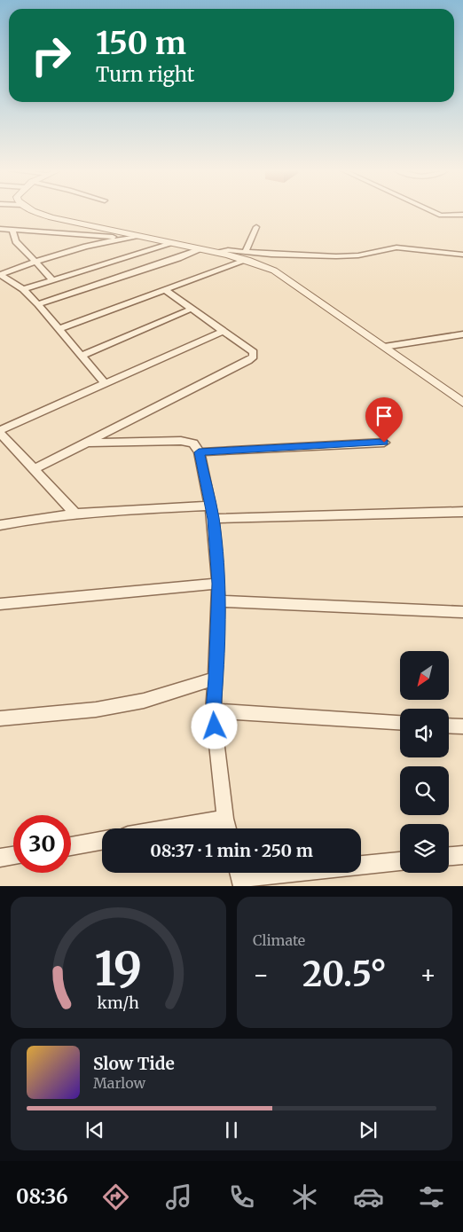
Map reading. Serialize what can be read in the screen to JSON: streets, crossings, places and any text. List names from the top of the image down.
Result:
{
  "north": "bottom left",
  "page": {
    "turn": ["150 m", "Turn right"],
    "limit": "30",
    "trip": "08:37 · 1 min · 250 m",
    "tile": "Climate",
    "heat": ["−", "20.5°", "+"],
    "song": ["Slow Tide", "Marlow"],
    "tabs": "08:36",
    "gauge": ["19", "km/h"]
  }
}
